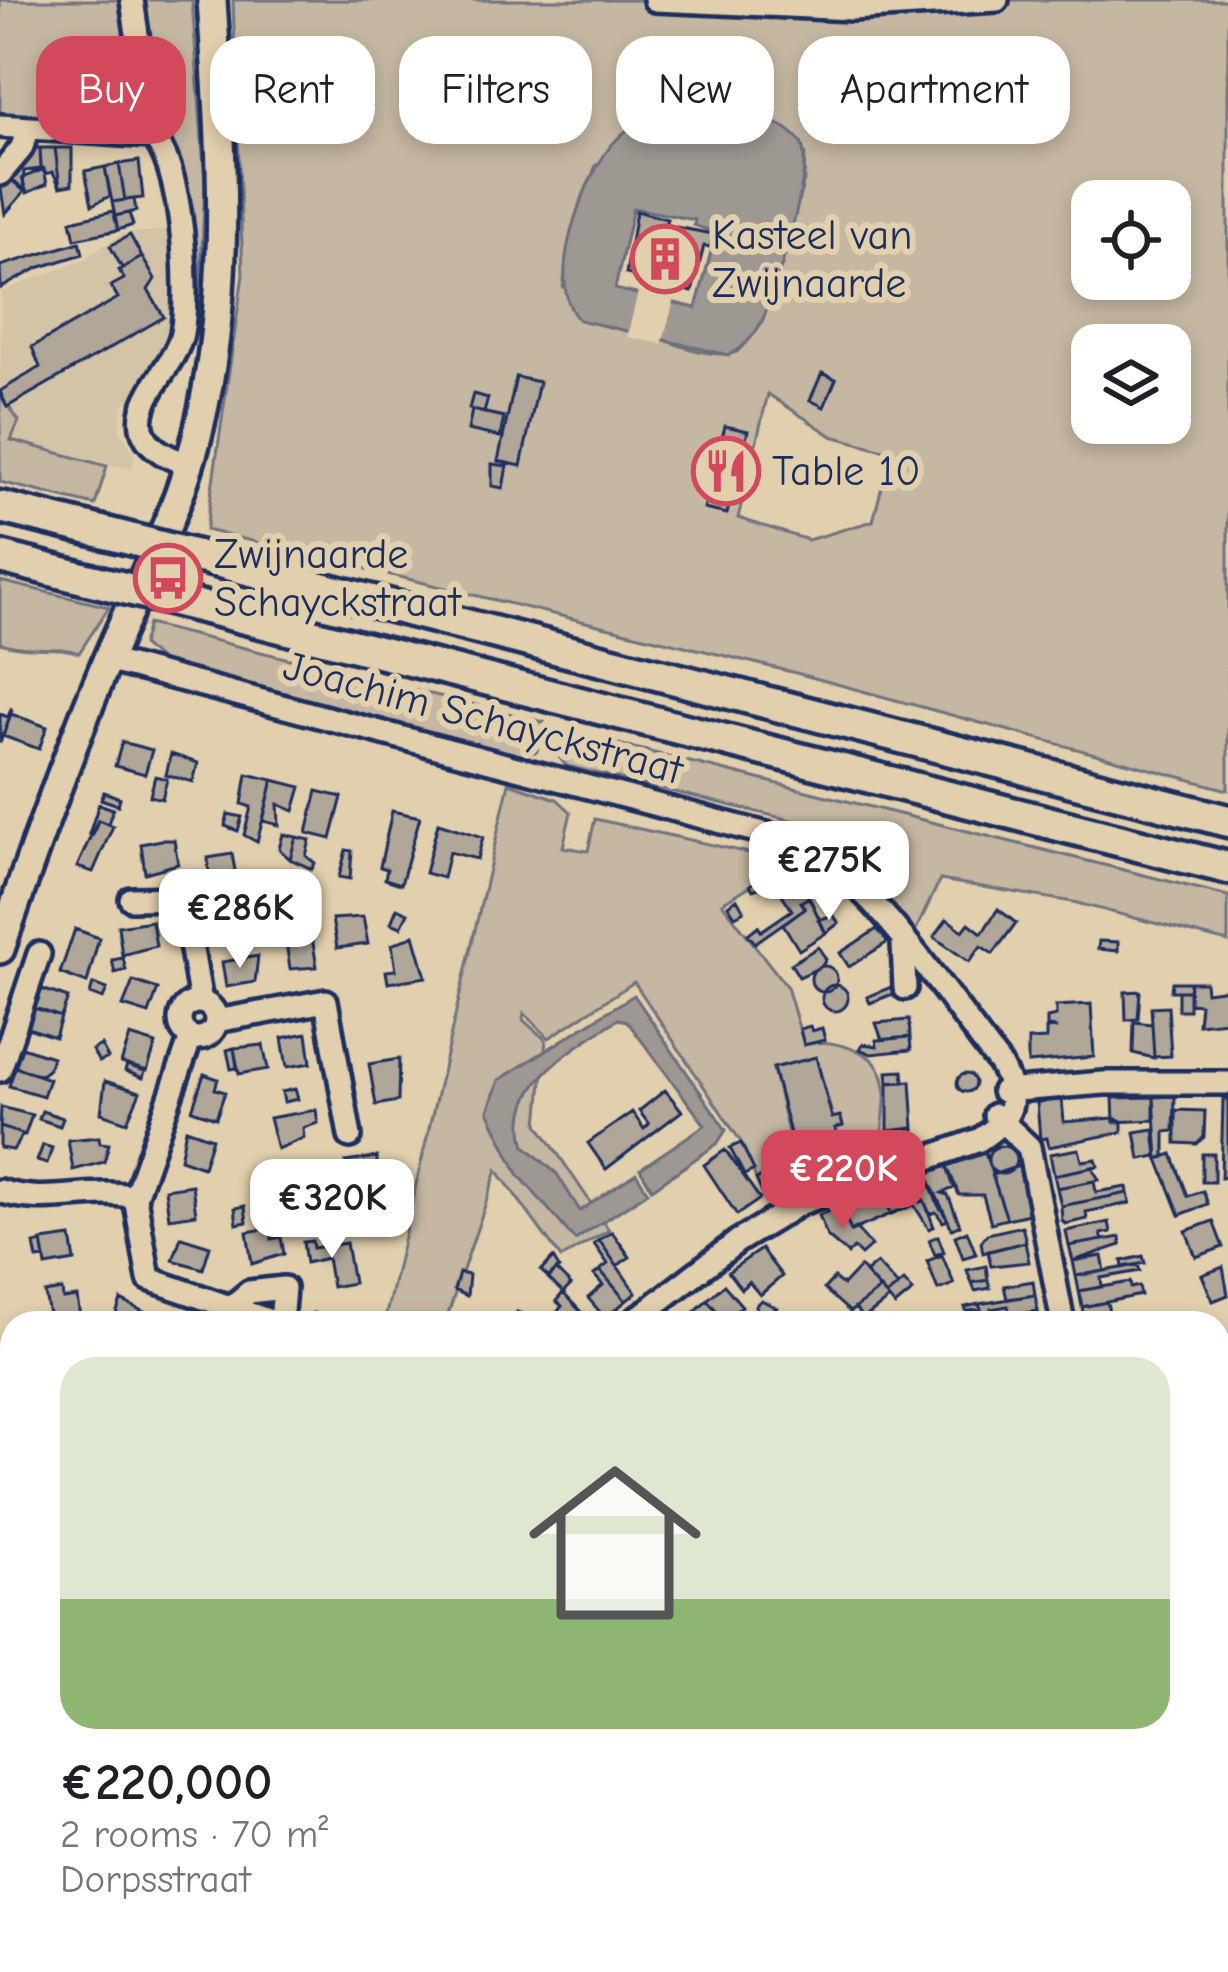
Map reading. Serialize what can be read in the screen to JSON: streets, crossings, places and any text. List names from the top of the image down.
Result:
{
  "streets": {
    "street": ["Joachim Schayckstraat"]
  },
  "places": {
    "building": ["Kasteel van Zwijnaarde"],
    "restaurant": ["Table 10"],
    "bus stop": ["Zwijnaarde Schayckstraat"]
  },
  "page": {
    "chip": [
      "Buy",
      "Rent",
      "Filters",
      "New",
      "Apartment"
    ],
    "price": [
      "€275K",
      "€286K",
      "€220K",
      "€320K"
    ],
    "list": [
      {
        "name": "€220,000",
        "note": "2 rooms · 70 m² · Dorpsstraat"
      }
    ]
  }
}
